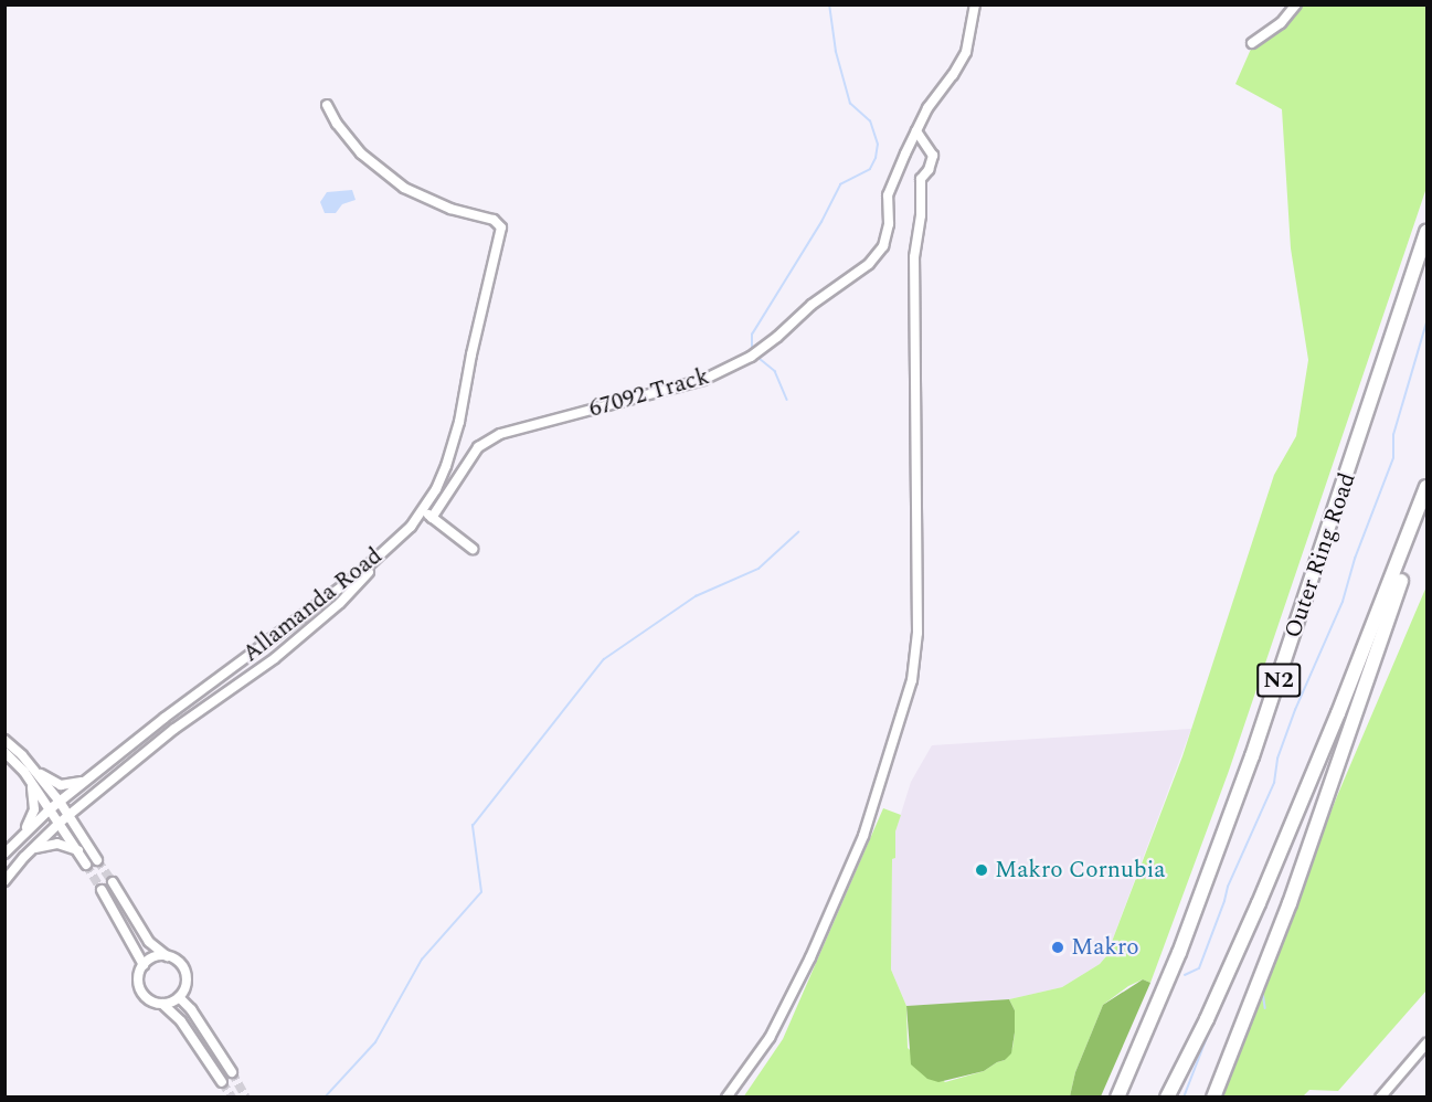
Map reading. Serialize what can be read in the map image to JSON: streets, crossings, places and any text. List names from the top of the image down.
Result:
{
  "streets": {
    "highway": ["Outer Ring Road", "N2"],
    "street": ["67092 Track", "Allamanda Road"]
  },
  "places": ["Makro Cornubia", "Makro"]
}
